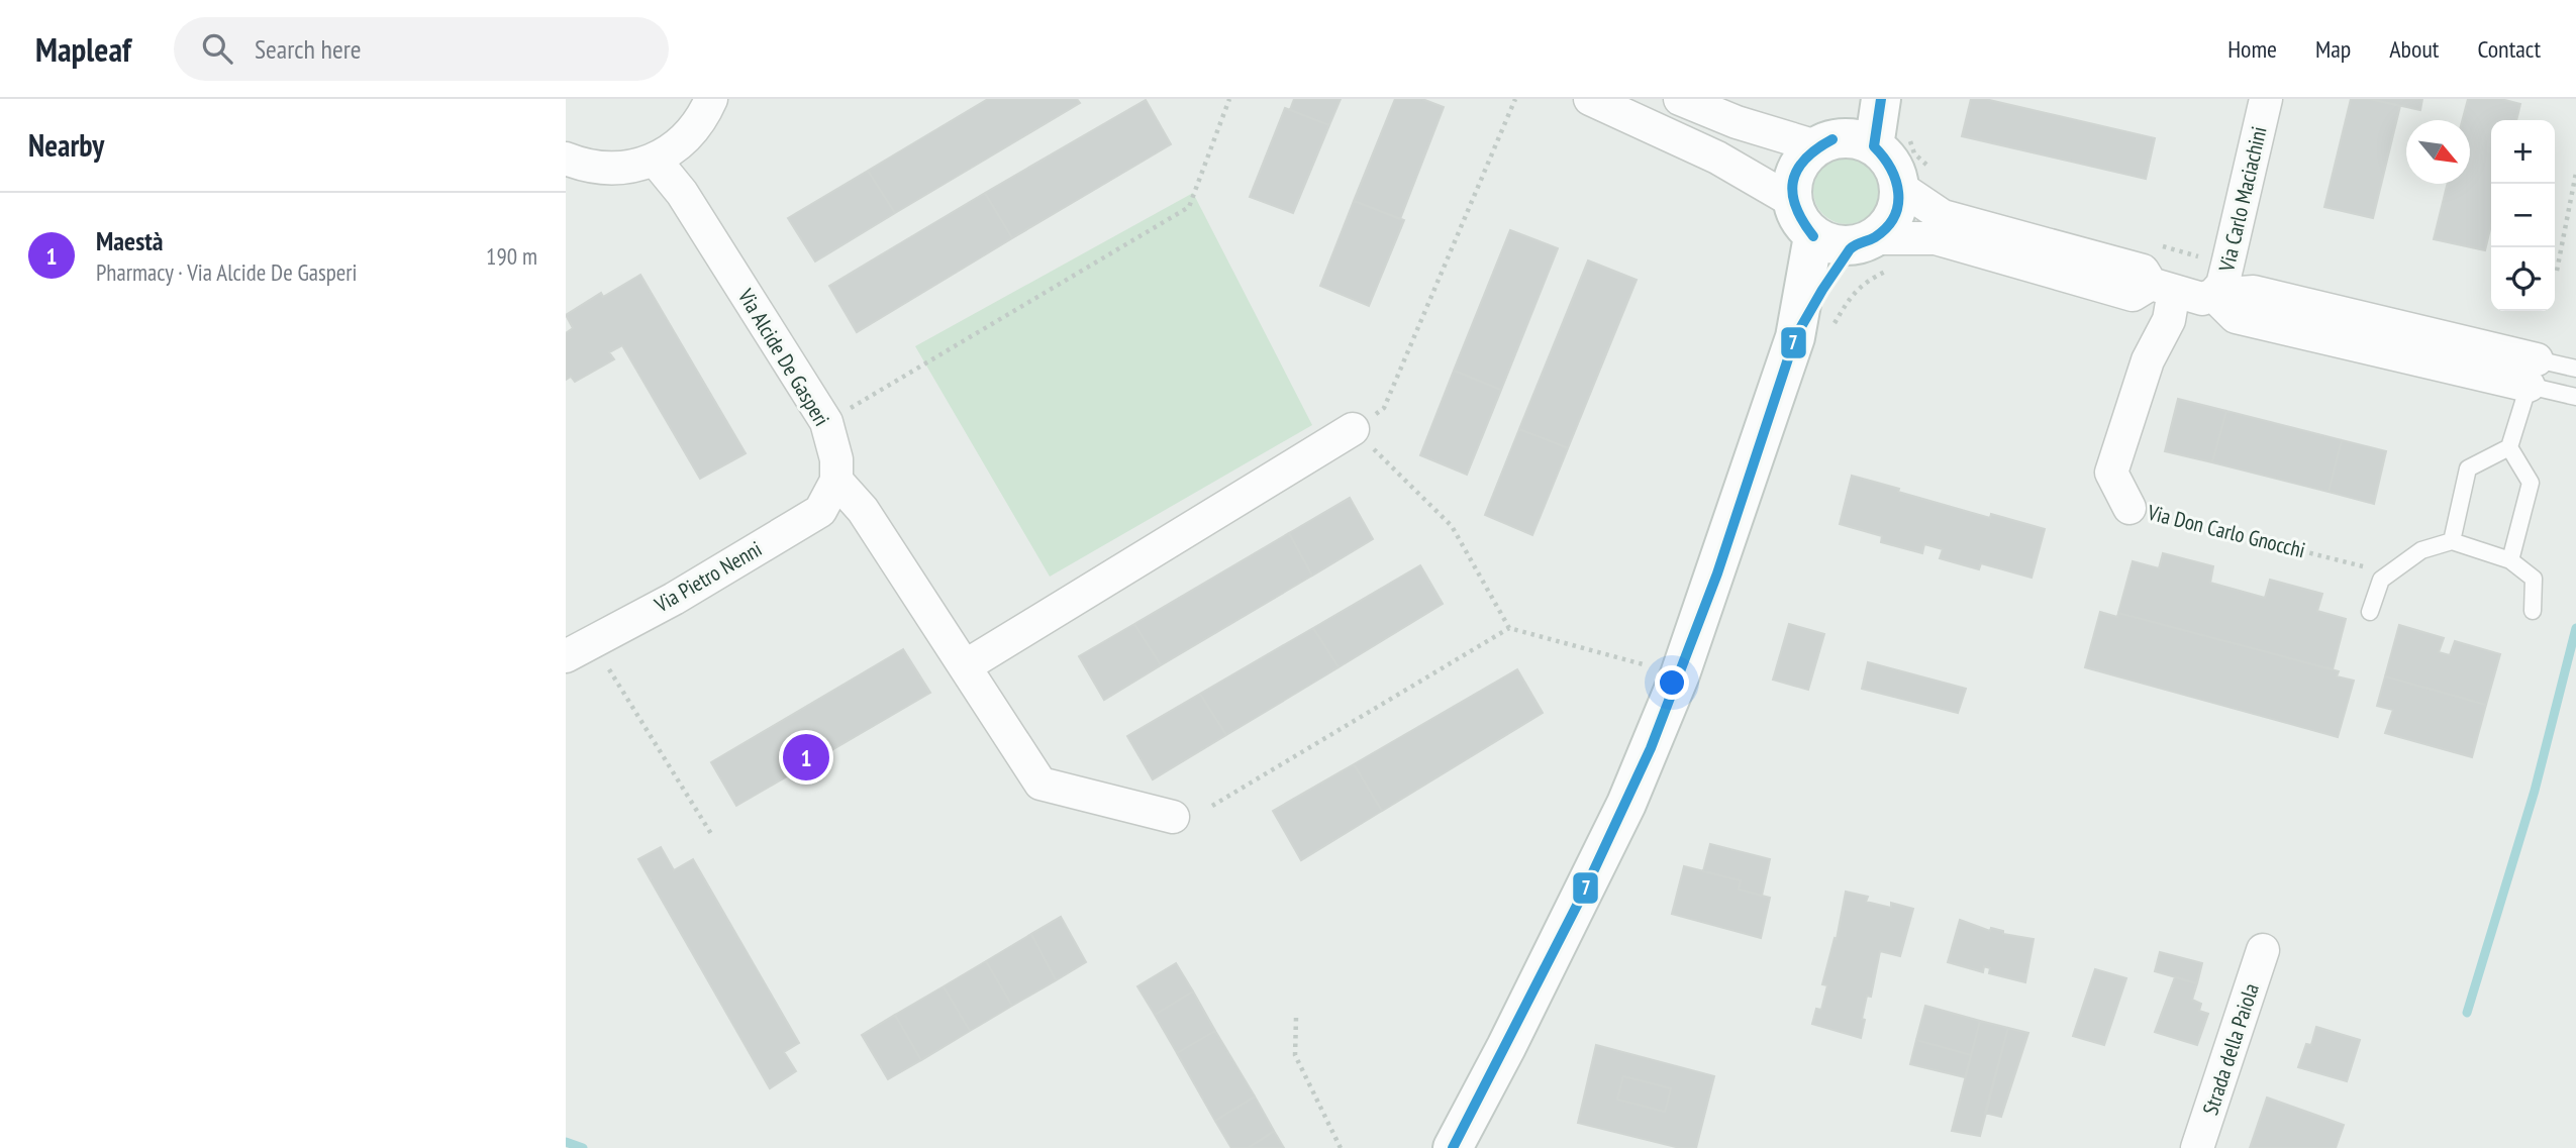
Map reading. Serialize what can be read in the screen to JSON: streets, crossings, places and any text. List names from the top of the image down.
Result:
{
  "streets": {
    "street": [
      "Via Carlo Maciachini",
      "Via Alcide De Gasperi",
      "Via Don Carlo Gnocchi",
      "Via Pietro Nenni",
      "Strada della Paiola"
    ]
  },
  "crossings": [
    ["Via Alcide De Gasperi", "Via Pietro Nenni"]
  ],
  "lines": ["transit line 7"],
  "north": "bottom right",
  "page": {
    "header": "Mapleaf",
    "search": "Search here",
    "nav": [
      "Home",
      "Map",
      "About",
      "Contact"
    ],
    "heading": "Nearby",
    "map_buttons": ["+", "−"],
    "list": [
      {
        "mark": "1",
        "name": "Maestà",
        "note": "Pharmacy · Via Alcide De Gasperi",
        "value": "190 m"
      }
    ],
    "pins": "1"
  }
}
